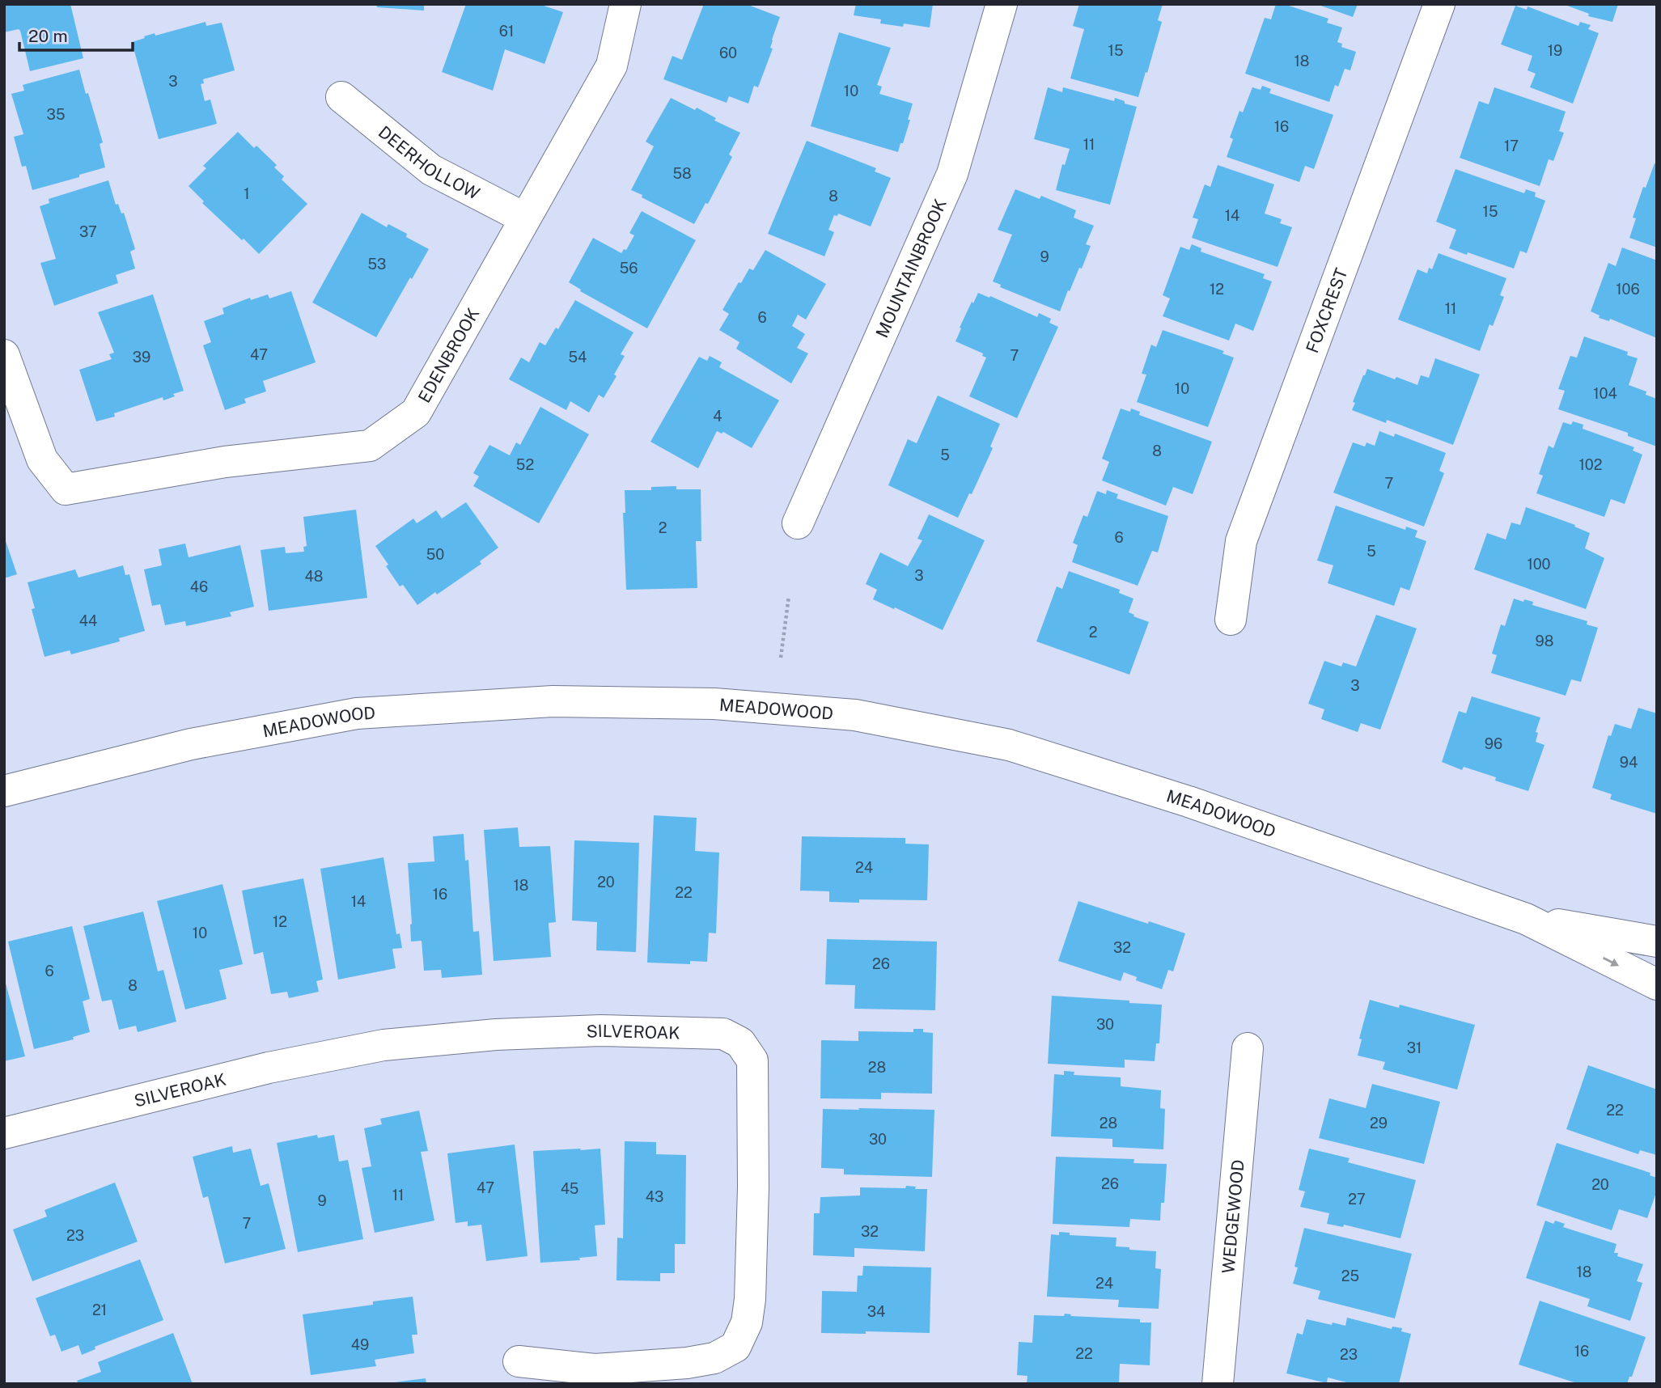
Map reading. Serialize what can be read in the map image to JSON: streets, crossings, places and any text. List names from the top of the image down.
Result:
{
  "streets": {
    "street": [
      "DEERHOLLOW",
      "MOUNTAINBROOK",
      "FOXCREST",
      "EDENBROOK",
      "MEADOWOOD",
      "SILVEROAK",
      "WEDGEWOOD"
    ]
  },
  "crossings": [
    ["DEERHOLLOW", "EDENBROOK"]
  ],
  "house_numbers": [
    "61",
    "15",
    "19",
    "60",
    "18",
    "3",
    "10",
    "35",
    "16",
    "11",
    "17",
    "58",
    "1",
    "8",
    "15",
    "14",
    "37",
    "9",
    "53",
    "56",
    "12",
    "106",
    "11",
    "6",
    "47",
    "7",
    "39",
    "54",
    "10",
    "104",
    "4",
    "8",
    "5",
    "52",
    "102",
    "7",
    "2",
    "6",
    "5",
    "50",
    "100",
    "3",
    "48",
    "46",
    "44",
    "2",
    "98",
    "3",
    "96",
    "94",
    "24",
    "20",
    "18",
    "22",
    "16",
    "14",
    "12",
    "10",
    "32",
    "26",
    "6",
    "8",
    "30",
    "31",
    "28",
    "22",
    "28",
    "29",
    "30",
    "26",
    "20",
    "47",
    "45",
    "11",
    "43",
    "27",
    "9",
    "7",
    "32",
    "23",
    "18",
    "25",
    "24",
    "21",
    "34",
    "49",
    "16",
    "22",
    "23"
  ],
  "scale_bar": "20 m"
}
